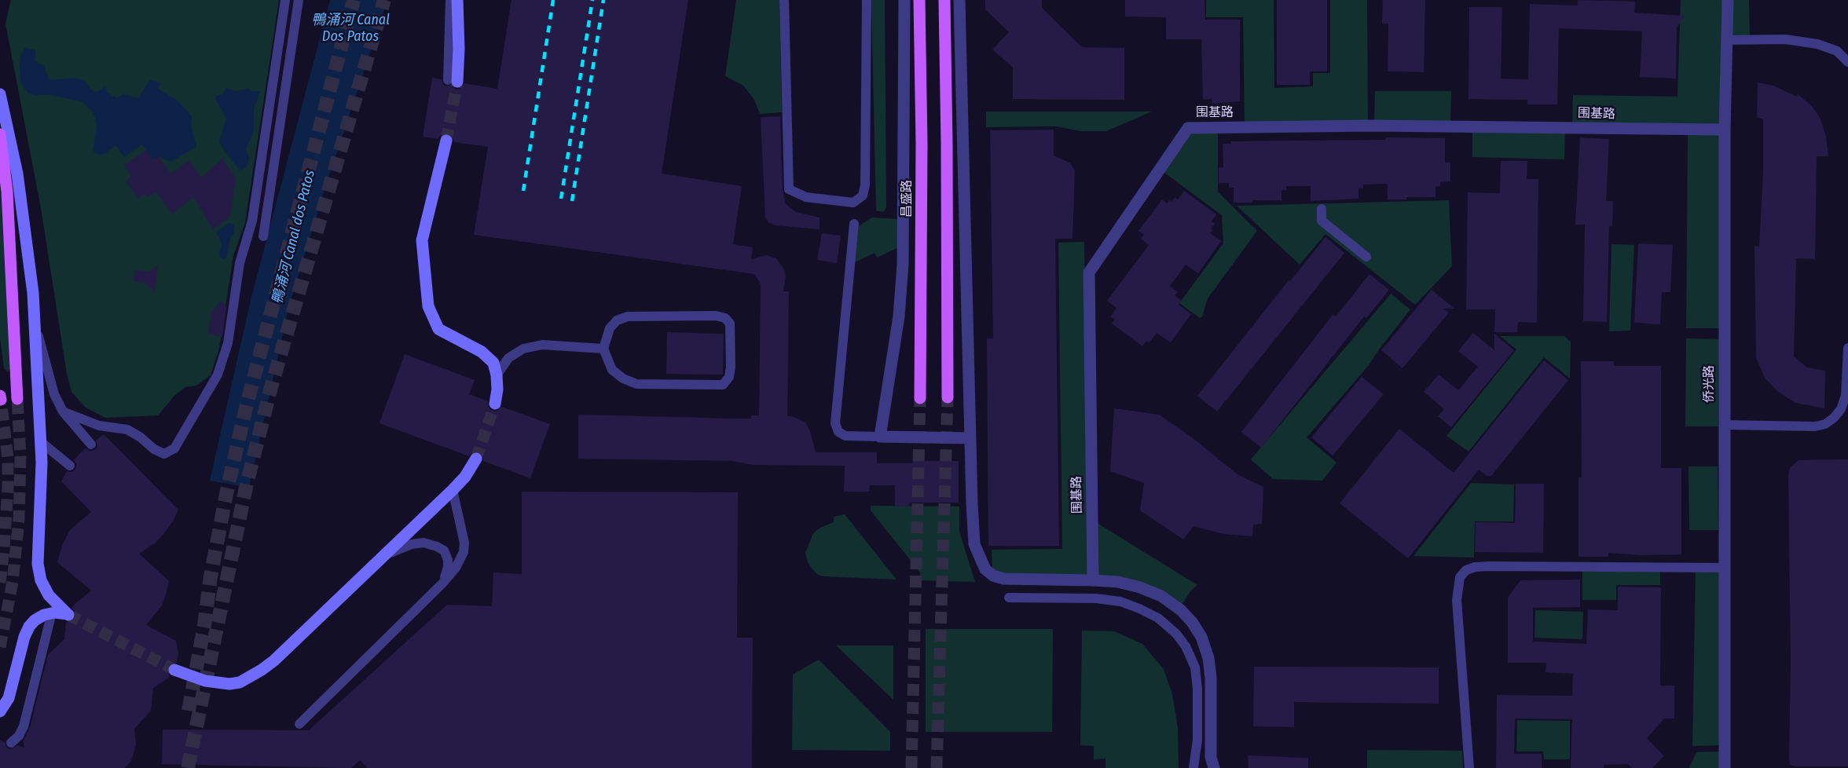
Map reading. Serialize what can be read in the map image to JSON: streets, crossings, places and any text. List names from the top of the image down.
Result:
{
  "streets": {
    "main road": ["昌盛路"],
    "street": ["围基路", "侨光路"]
  },
  "crossings": [
    ["围基路", "侨光路"]
  ],
  "water": ["鴨涌河 Canal Dos Patos", "鴨涌河 Canal dos Patos"]
}
